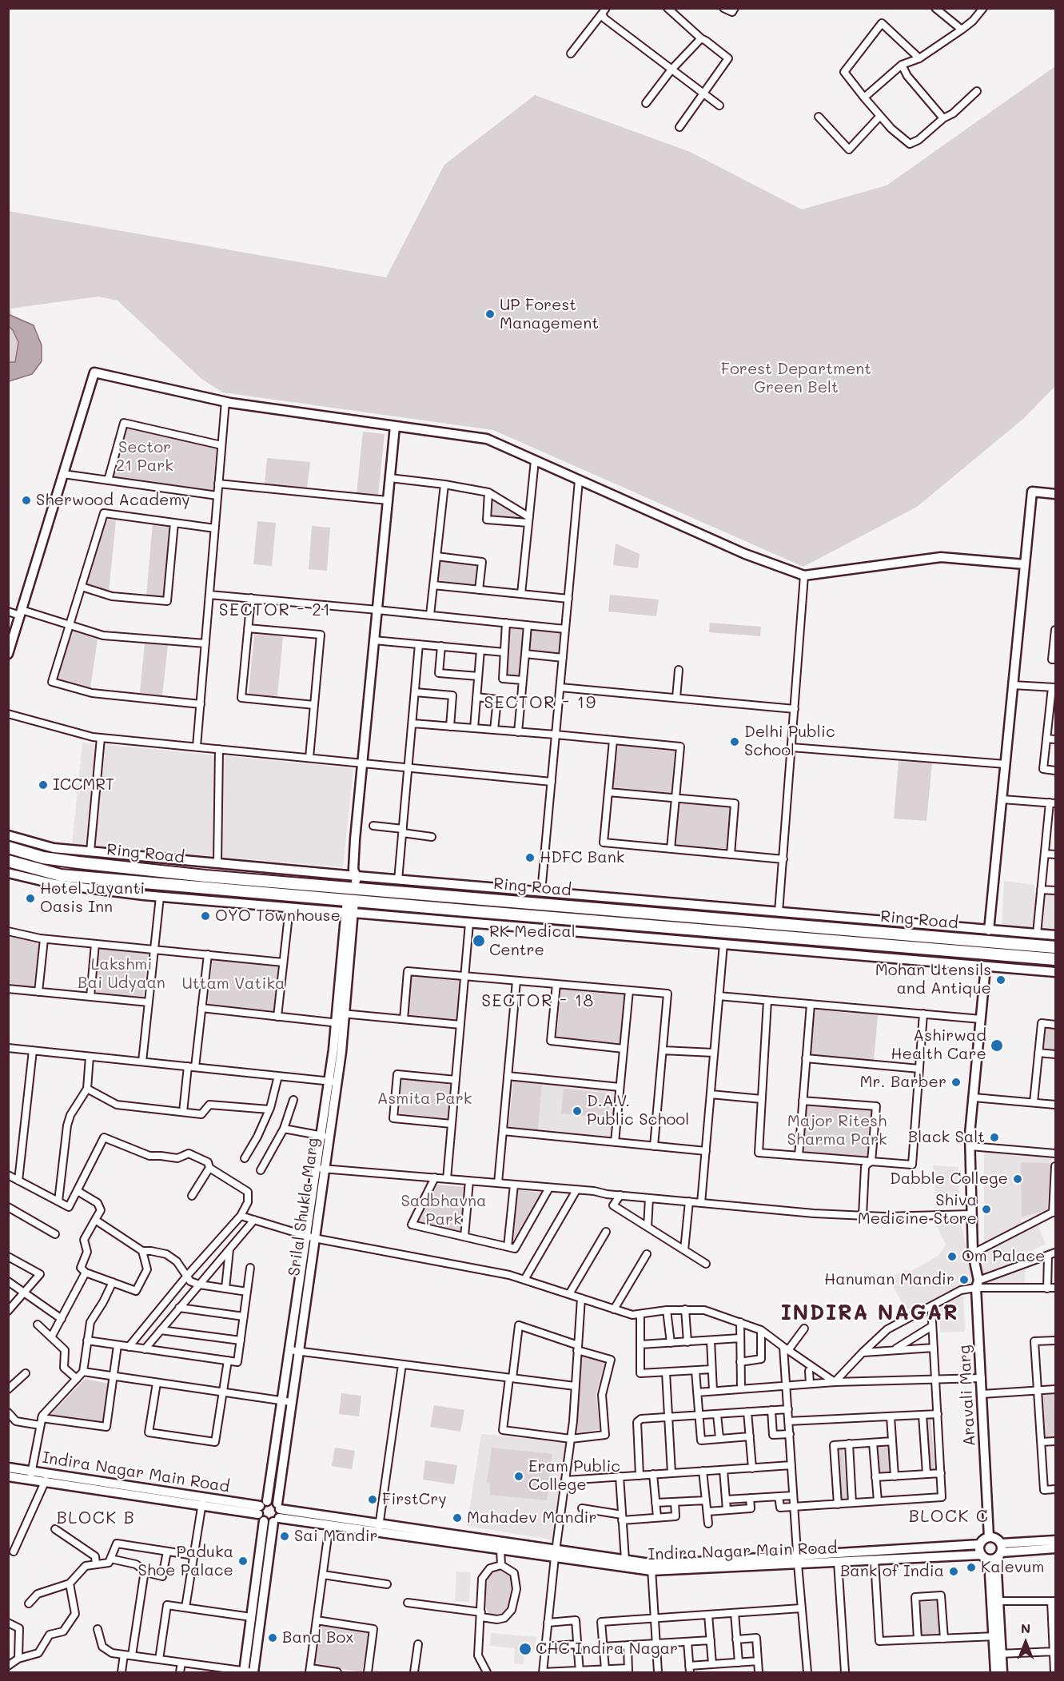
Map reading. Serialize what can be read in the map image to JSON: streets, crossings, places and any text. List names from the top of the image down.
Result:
{
  "streets": {
    "highway": ["Ring Road"],
    "street": ["Srilal Shukla Marg", "Aravali Marg", "Indira Nagar Main Road"]
  },
  "crossings": [
    ["Ring Road", "Srilal Shukla Marg"],
    ["Srilal Shukla Marg", "Indira Nagar Main Road"]
  ],
  "districts": [
    "SECTOR - 21",
    "SECTOR - 19",
    "SECTOR - 18",
    "INDIRA NAGAR",
    "BLOCK C",
    "BLOCK B"
  ],
  "parks": [
    "Forest Department Green Belt",
    "Sector 21 Park",
    "Lakshmi Bai Udyaan",
    "Uttam Vatika",
    "Asmita Park",
    "Major Ritesh Sharma Park",
    "Sadbhavna Park"
  ],
  "places": [
    "UP Forest Management",
    "Sherwood Academy",
    "Delhi Public School",
    "ICCMRT",
    "HDFC Bank",
    "Hotel Jayanti Oasis Inn",
    "OYO Townhouse",
    "RK Medical Centre",
    "Mohan Utensils and Antique",
    "Ashirwad Health Care",
    "Mr. Barber",
    "D.A.V. Public School",
    "Black Salt",
    "Dabble College",
    "Shiva Medicine Store",
    "Om Palace",
    "Hanuman Mandir",
    "Eram Public College",
    "FirstCry",
    "Mahadev Mandir",
    "Sai Mandir",
    "Paduka Shoe Palace",
    "Kalevum",
    "Bank of India",
    "Band Box",
    "CHC Indira Nagar"
  ],
  "north": "top"
}
